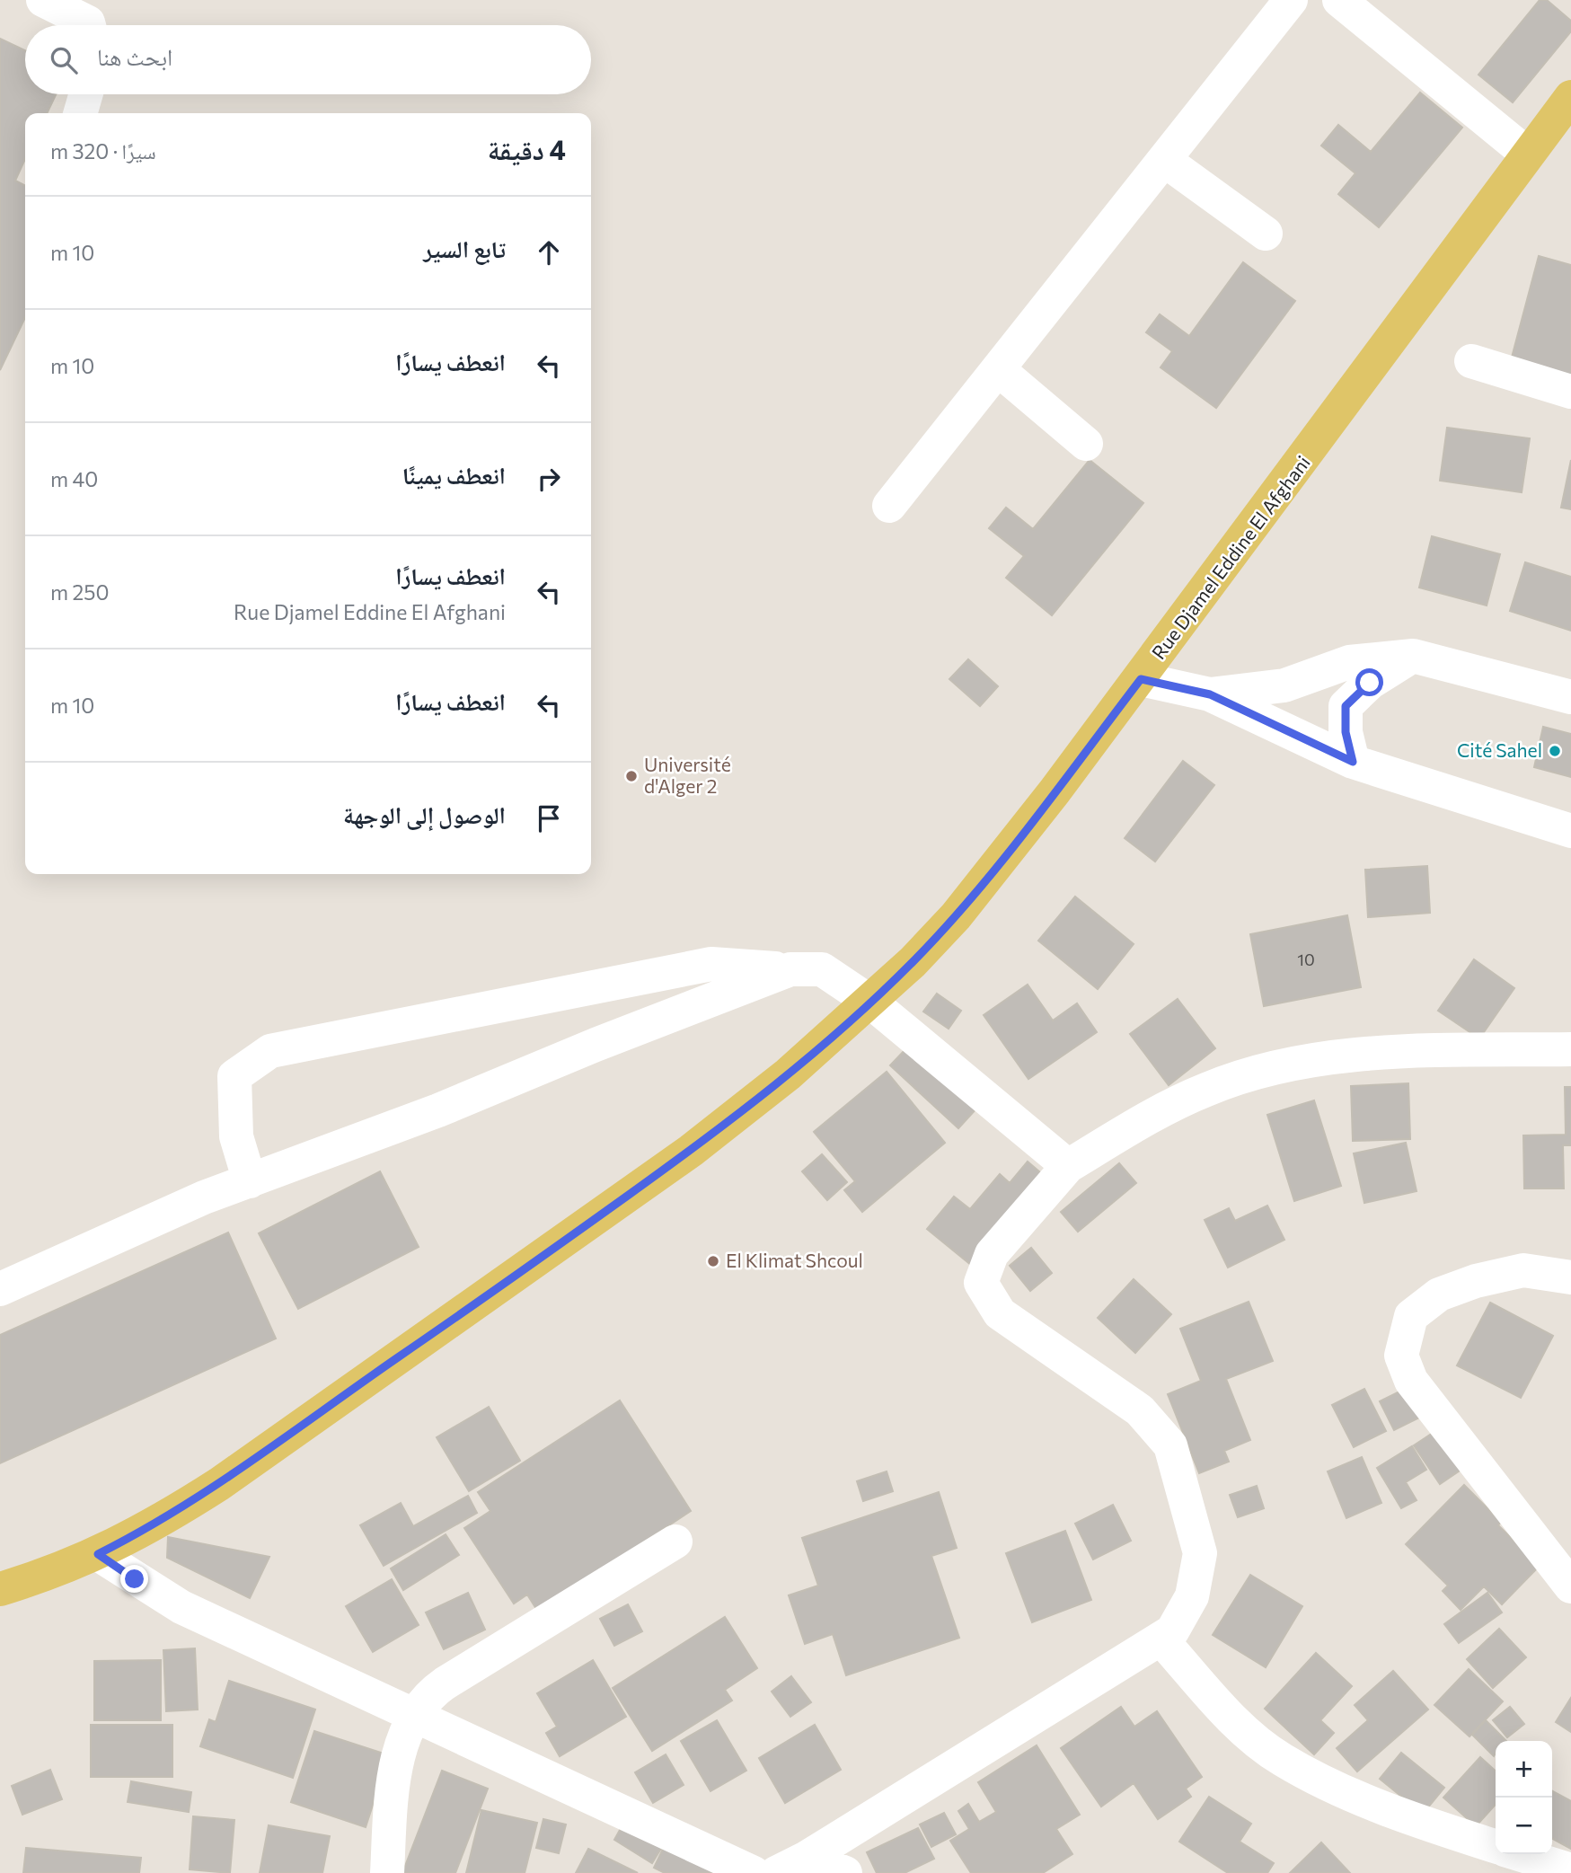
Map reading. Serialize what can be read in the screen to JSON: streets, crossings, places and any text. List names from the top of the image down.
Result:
{
  "streets": {
    "main road": ["Rue Djamel Eddine El Afghani"]
  },
  "places": ["Cité Sahel", "Université d'Alger 2", "El Klimat Shcoul"],
  "house_numbers": ["10"],
  "page": {
    "search": "ابحث هنا",
    "heading": ["4 دقيقة", "سيرًا · 320 m"],
    "list": [
      ["تابع السير", "10 m"],
      ["انعطف يسارًا", "10 m"],
      ["انعطف يمينًا", "40 m"],
      ["انعطف يسارًا", "Rue Djamel Eddine El Afghani", "250 m"],
      ["انعطف يسارًا", "10 m"],
      "الوصول إلى الوجهة"
    ],
    "map_buttons": ["+", "−"]
  }
}
